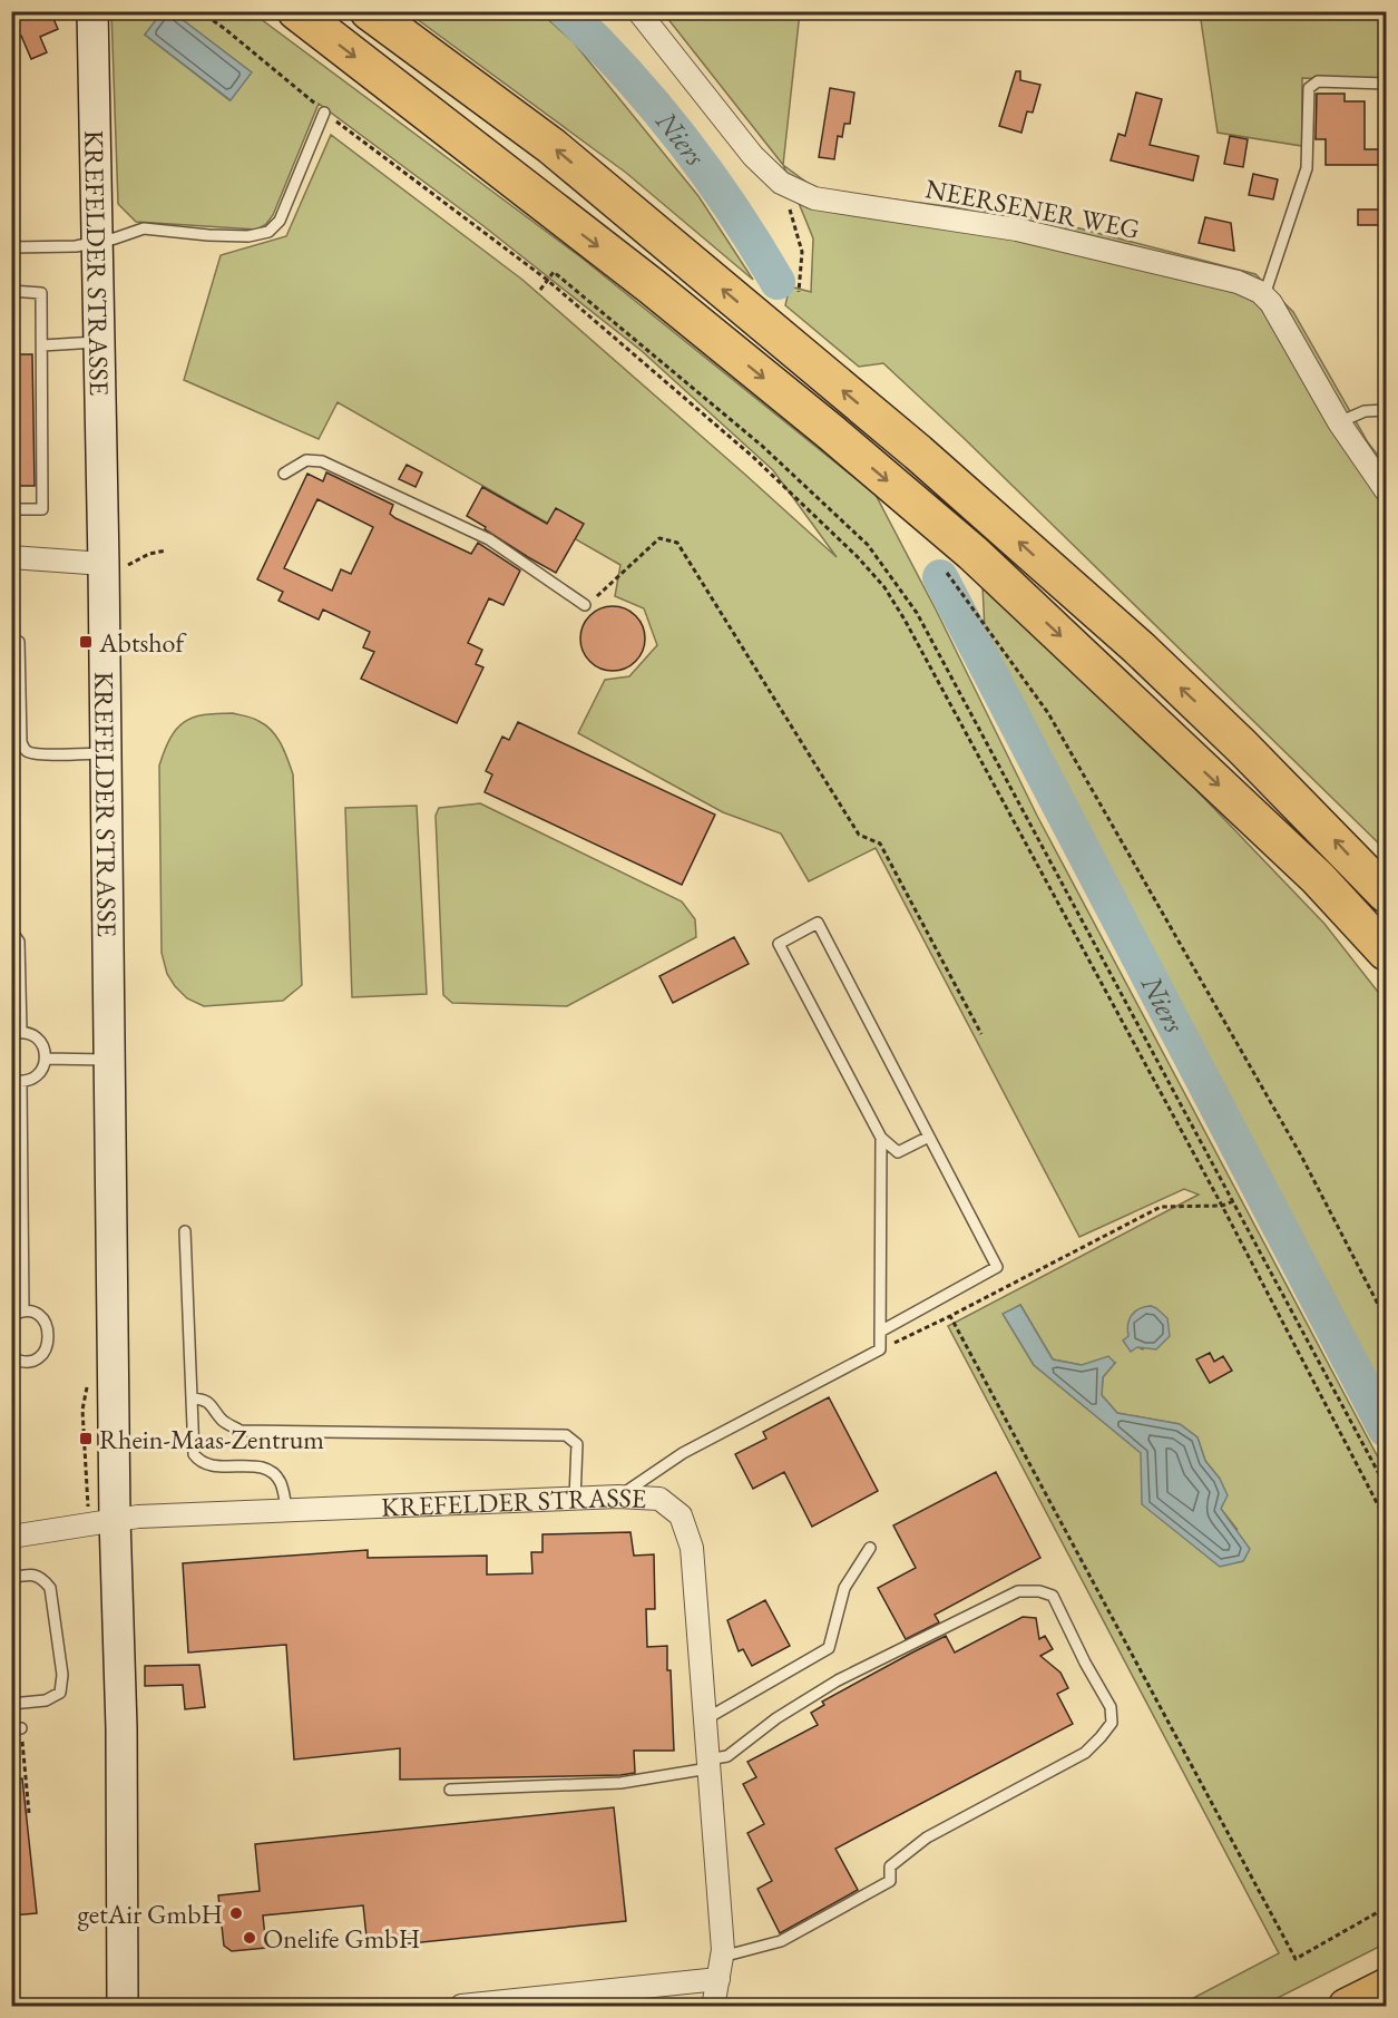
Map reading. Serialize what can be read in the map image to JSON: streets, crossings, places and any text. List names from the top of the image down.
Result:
{
  "streets": {
    "street": ["NEERSENER WEG", "KREFELDER STRASSE"]
  },
  "water": ["Niers"],
  "places": {
    "transit": ["Abtshof", "Rhein-Maas-Zentrum"],
    "other": ["getAir GmbH", "Onelife GmbH"]
  }
}
